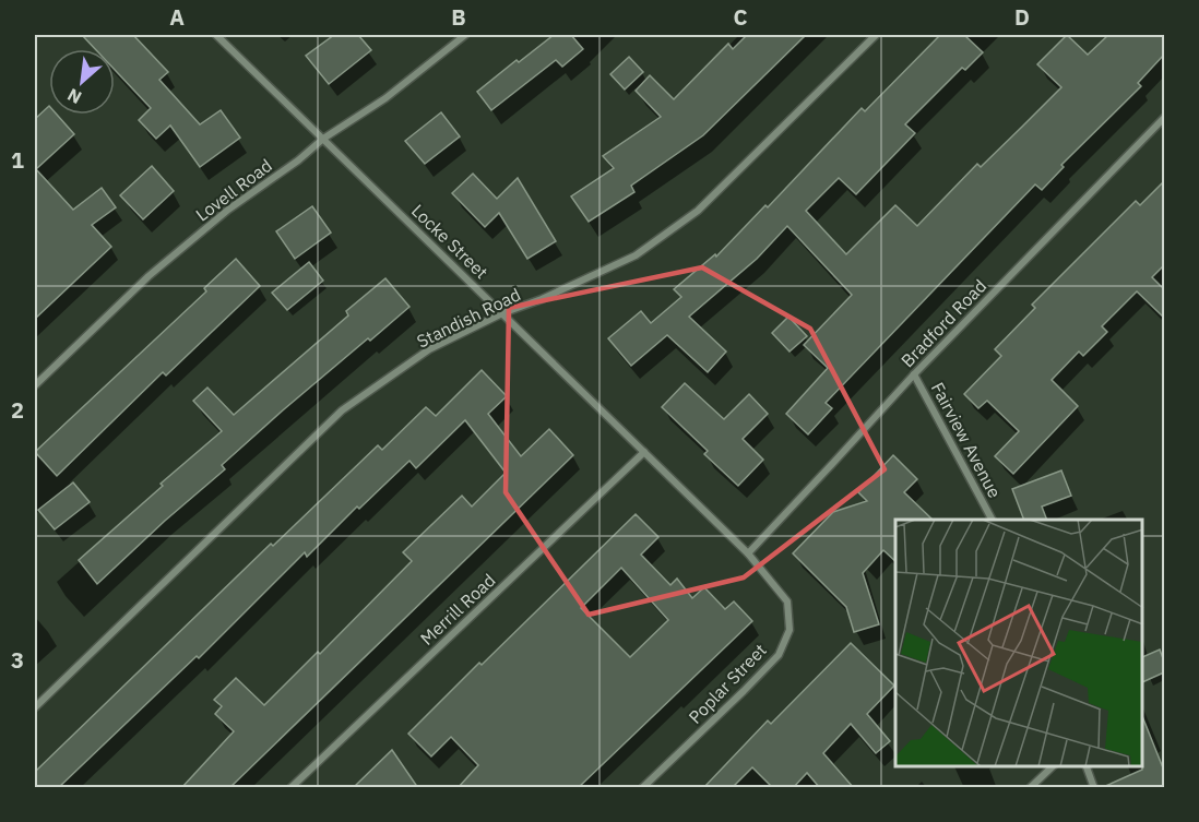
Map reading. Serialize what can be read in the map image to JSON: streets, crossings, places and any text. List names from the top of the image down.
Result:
{
  "streets": {
    "street": [
      "Lovell Road",
      "Locke Street",
      "Standish Road",
      "Bradford Road",
      "Fairview Avenue",
      "Merrill Road",
      "Poplar Street"
    ]
  },
  "crossings": [
    ["Lovell Road", "Locke Street"],
    ["Locke Street", "Standish Road"],
    ["Locke Street", "Bradford Road"],
    ["Locke Street", "Merrill Road"],
    ["Locke Street", "Poplar Street"],
    ["Bradford Road", "Fairview Avenue"],
    ["Bradford Road", "Poplar Street"]
  ],
  "north": "bottom left",
  "grid": {
    "columns": [
      "A",
      "B",
      "C",
      "D"
    ],
    "rows": ["1", "2", "3"]
  }
}
